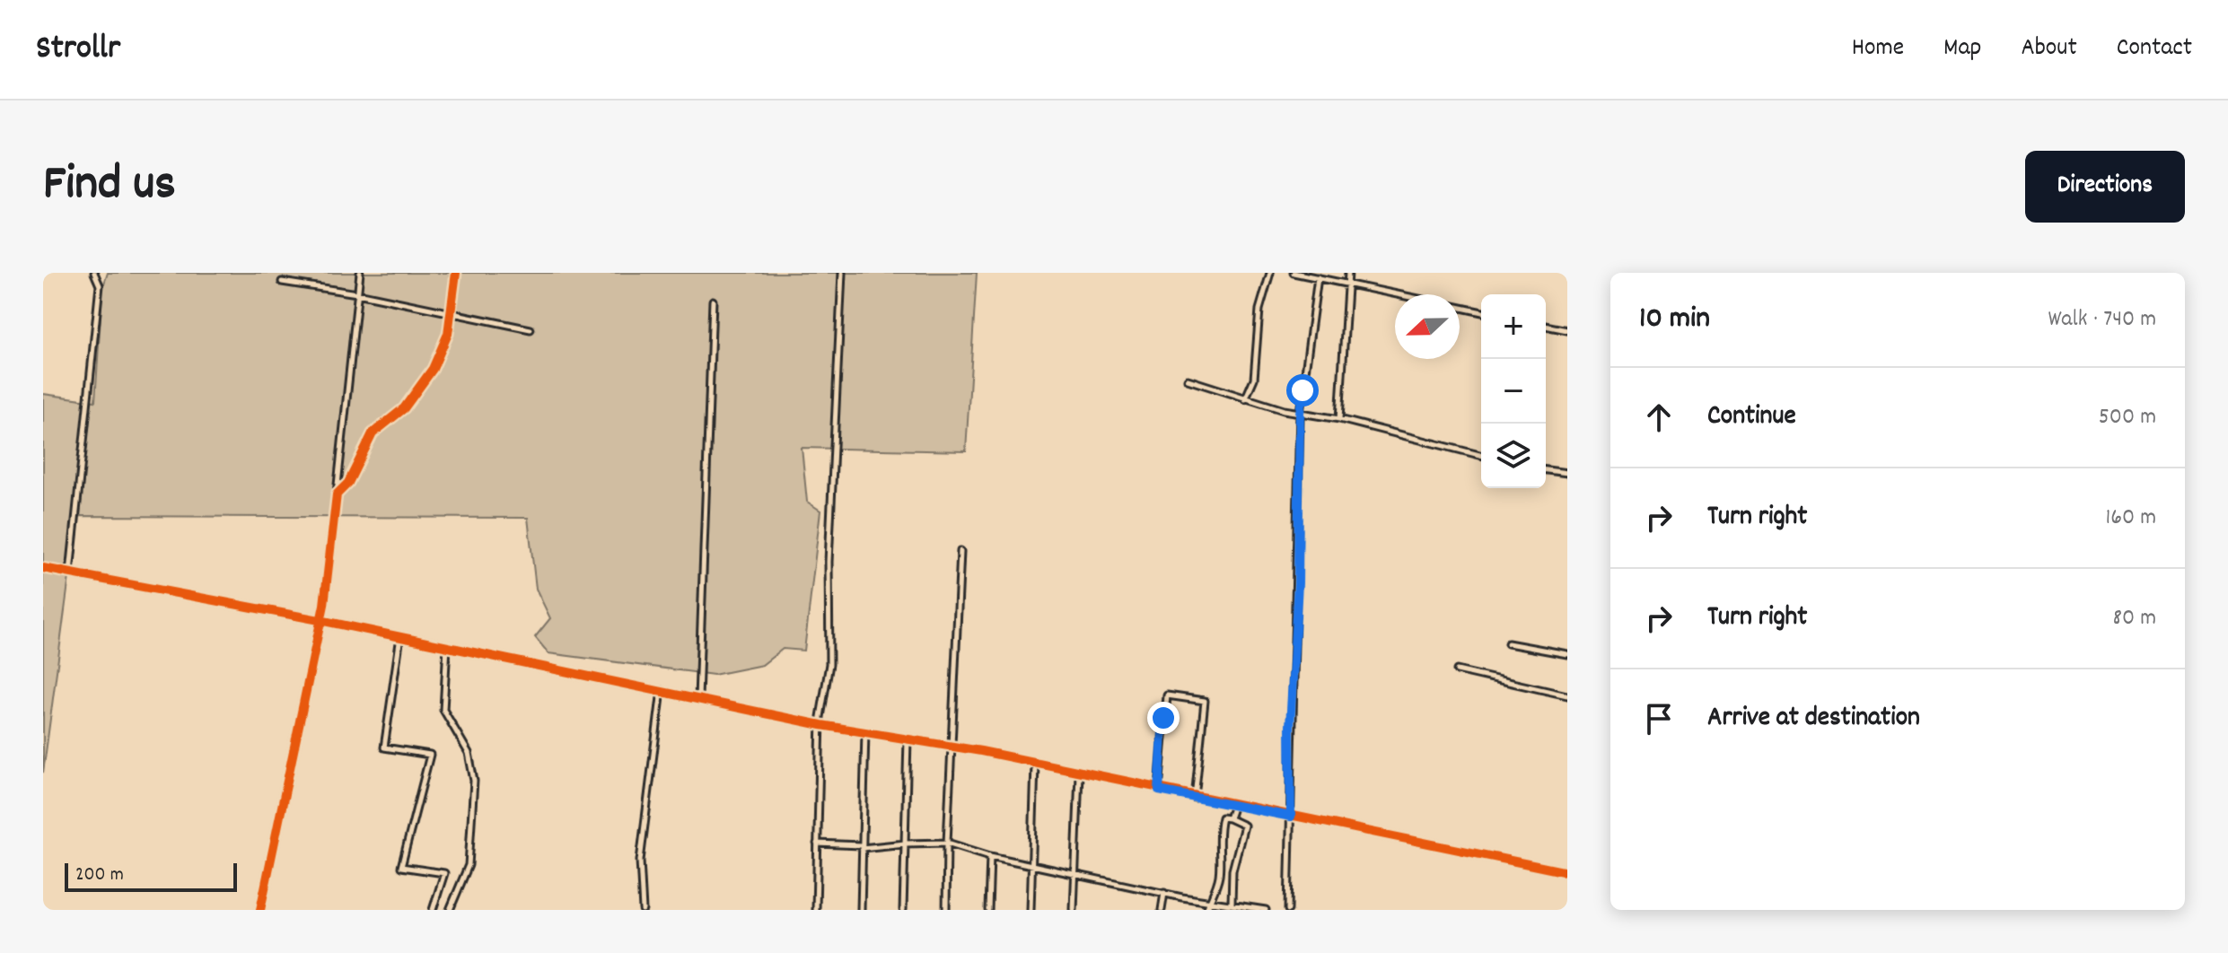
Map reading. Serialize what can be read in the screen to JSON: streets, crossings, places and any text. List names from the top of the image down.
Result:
{
  "scale_bar": "200 m",
  "north": "left",
  "page": {
    "header": "Strollr",
    "nav": [
      "Home",
      "Map",
      "About",
      "Contact"
    ],
    "title": "Find us",
    "buttons": "Directions",
    "heading": ["10 min", "Walk · 740 m"],
    "map_buttons": ["+", "−"],
    "list": [
      ["Continue", "500 m"],
      ["Turn right", "160 m"],
      ["Turn right", "80 m"],
      "Arrive at destination"
    ],
    "scale": "200 m"
  }
}
